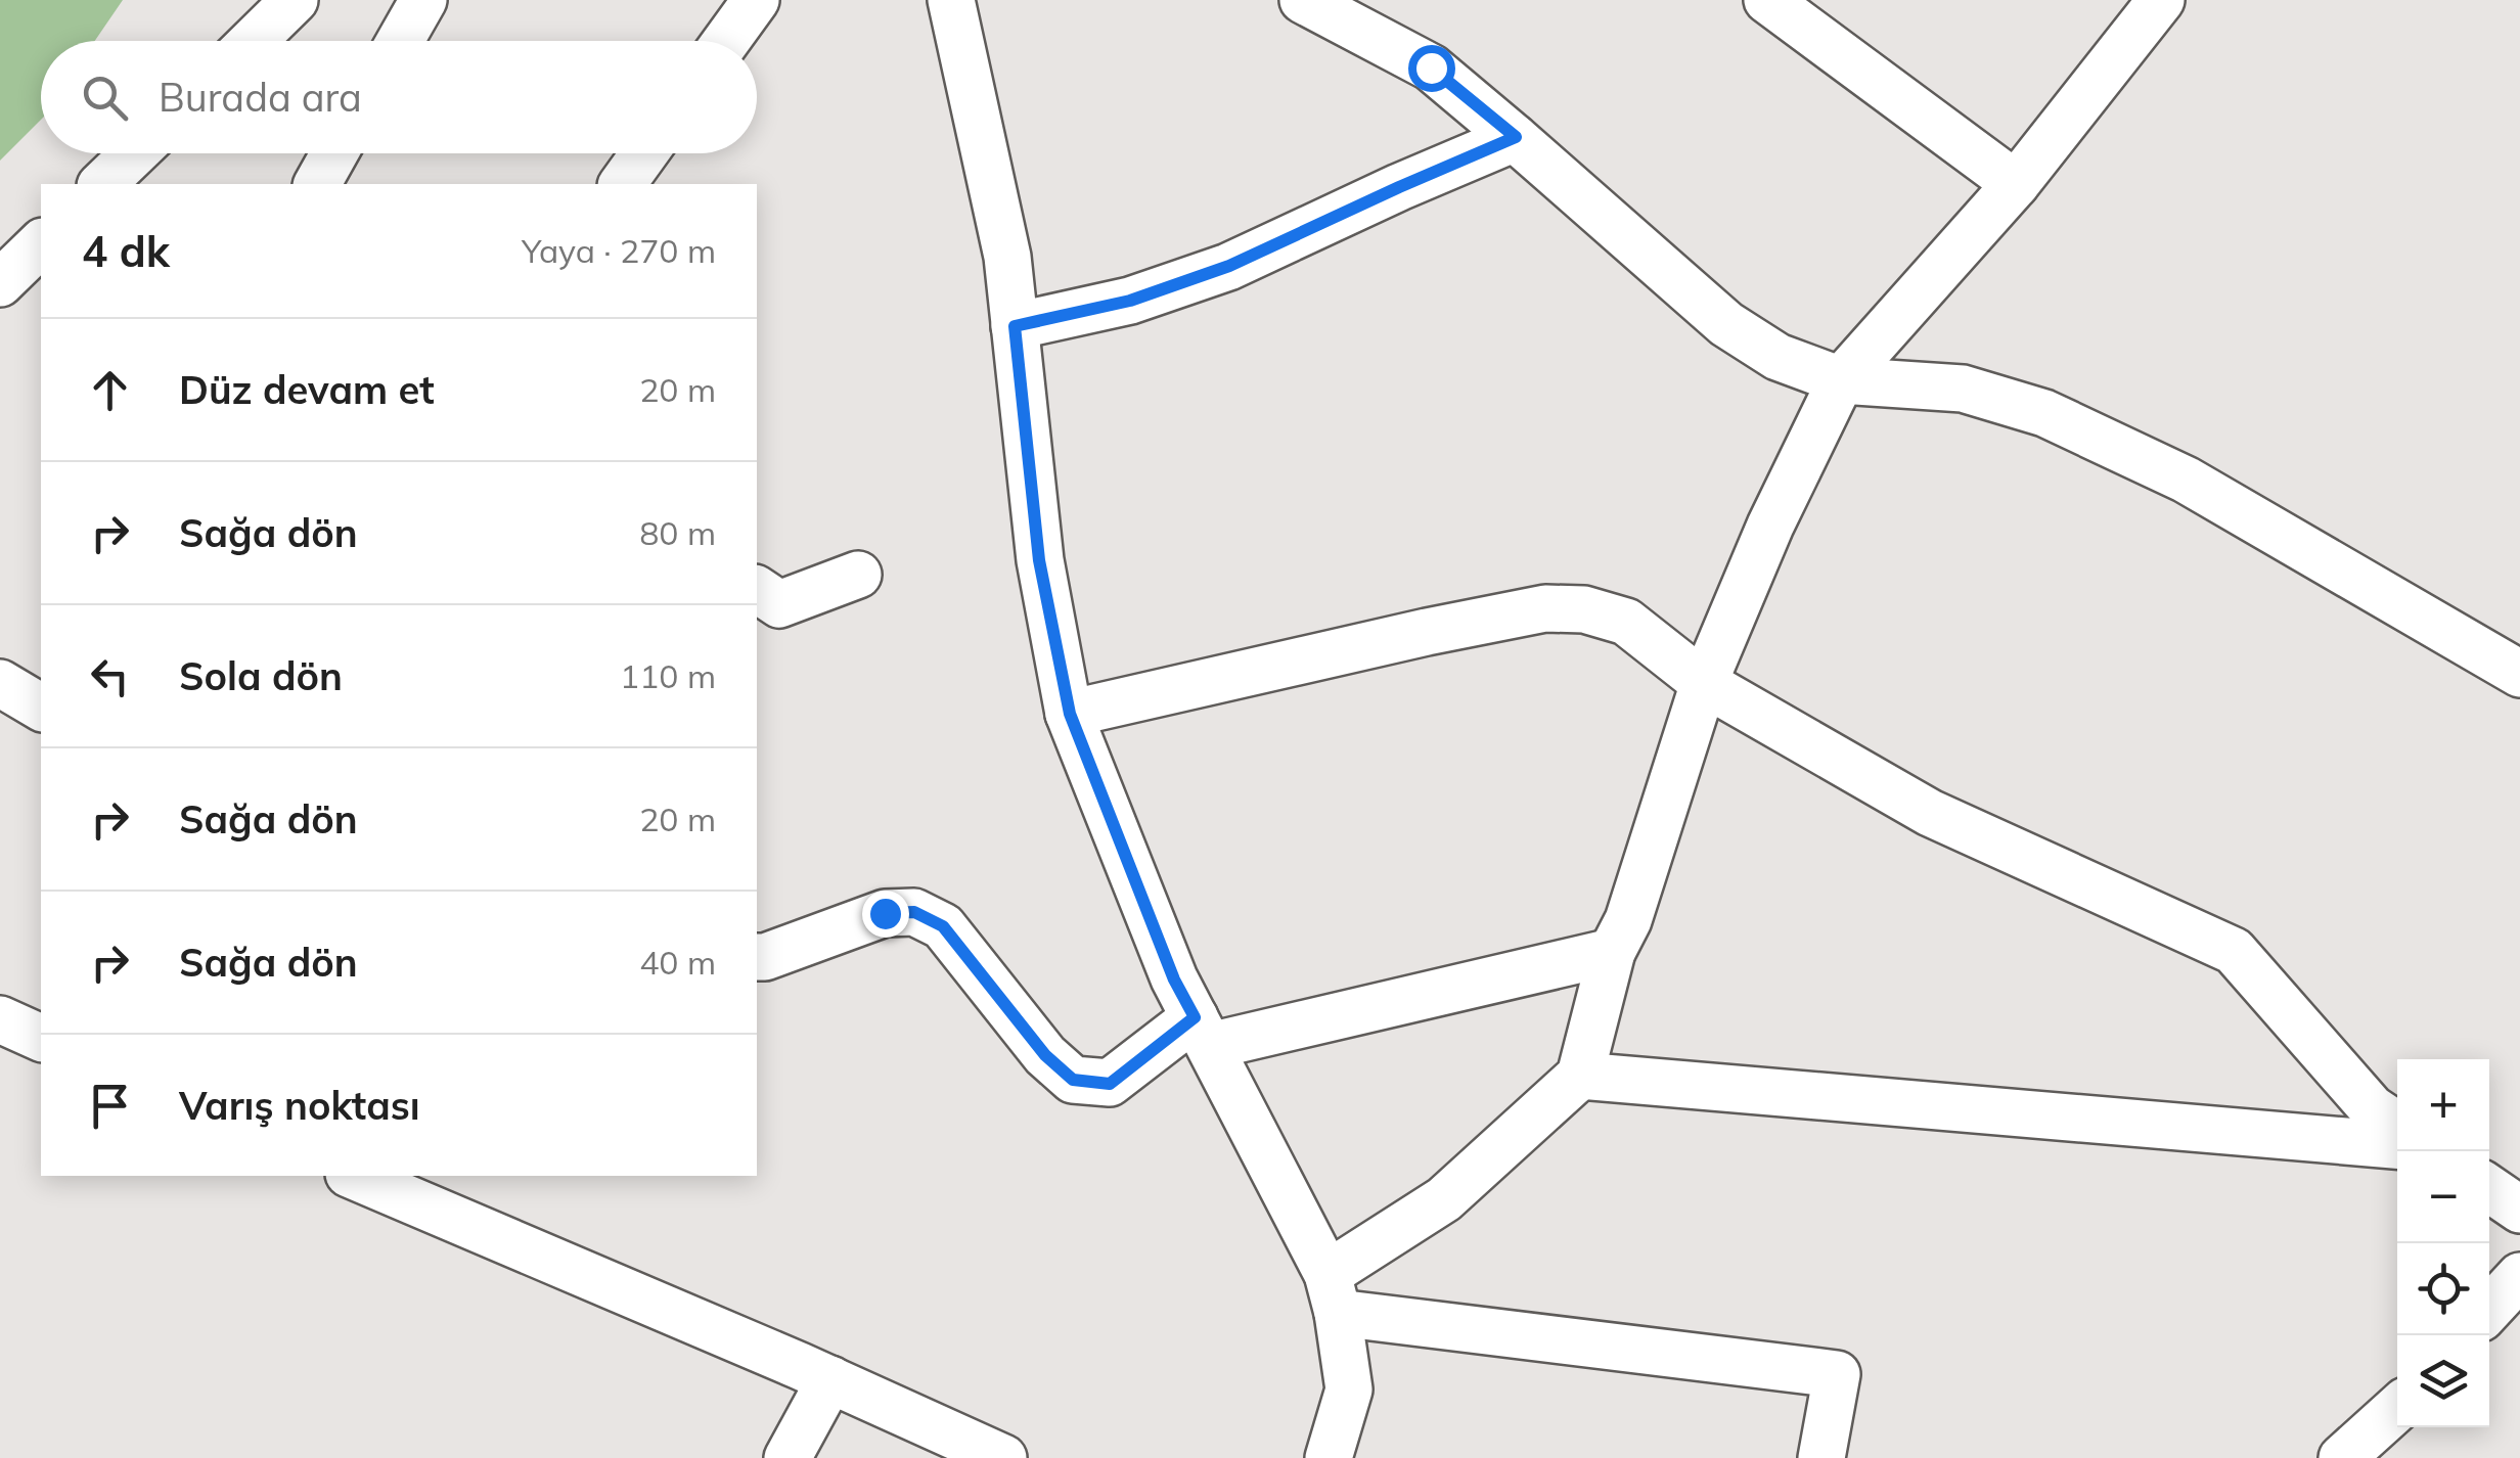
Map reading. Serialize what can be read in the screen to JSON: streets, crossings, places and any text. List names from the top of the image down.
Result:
{
  "page": {
    "search": "Burada ara",
    "heading": ["4 dk", "Yaya · 270 m"],
    "list": [
      ["Düz devam et", "20 m"],
      ["Sağa dön", "80 m"],
      ["Sola dön", "110 m"],
      ["Sağa dön", "20 m"],
      ["Sağa dön", "40 m"],
      "Varış noktası"
    ],
    "map_buttons": ["+", "−"]
  }
}
